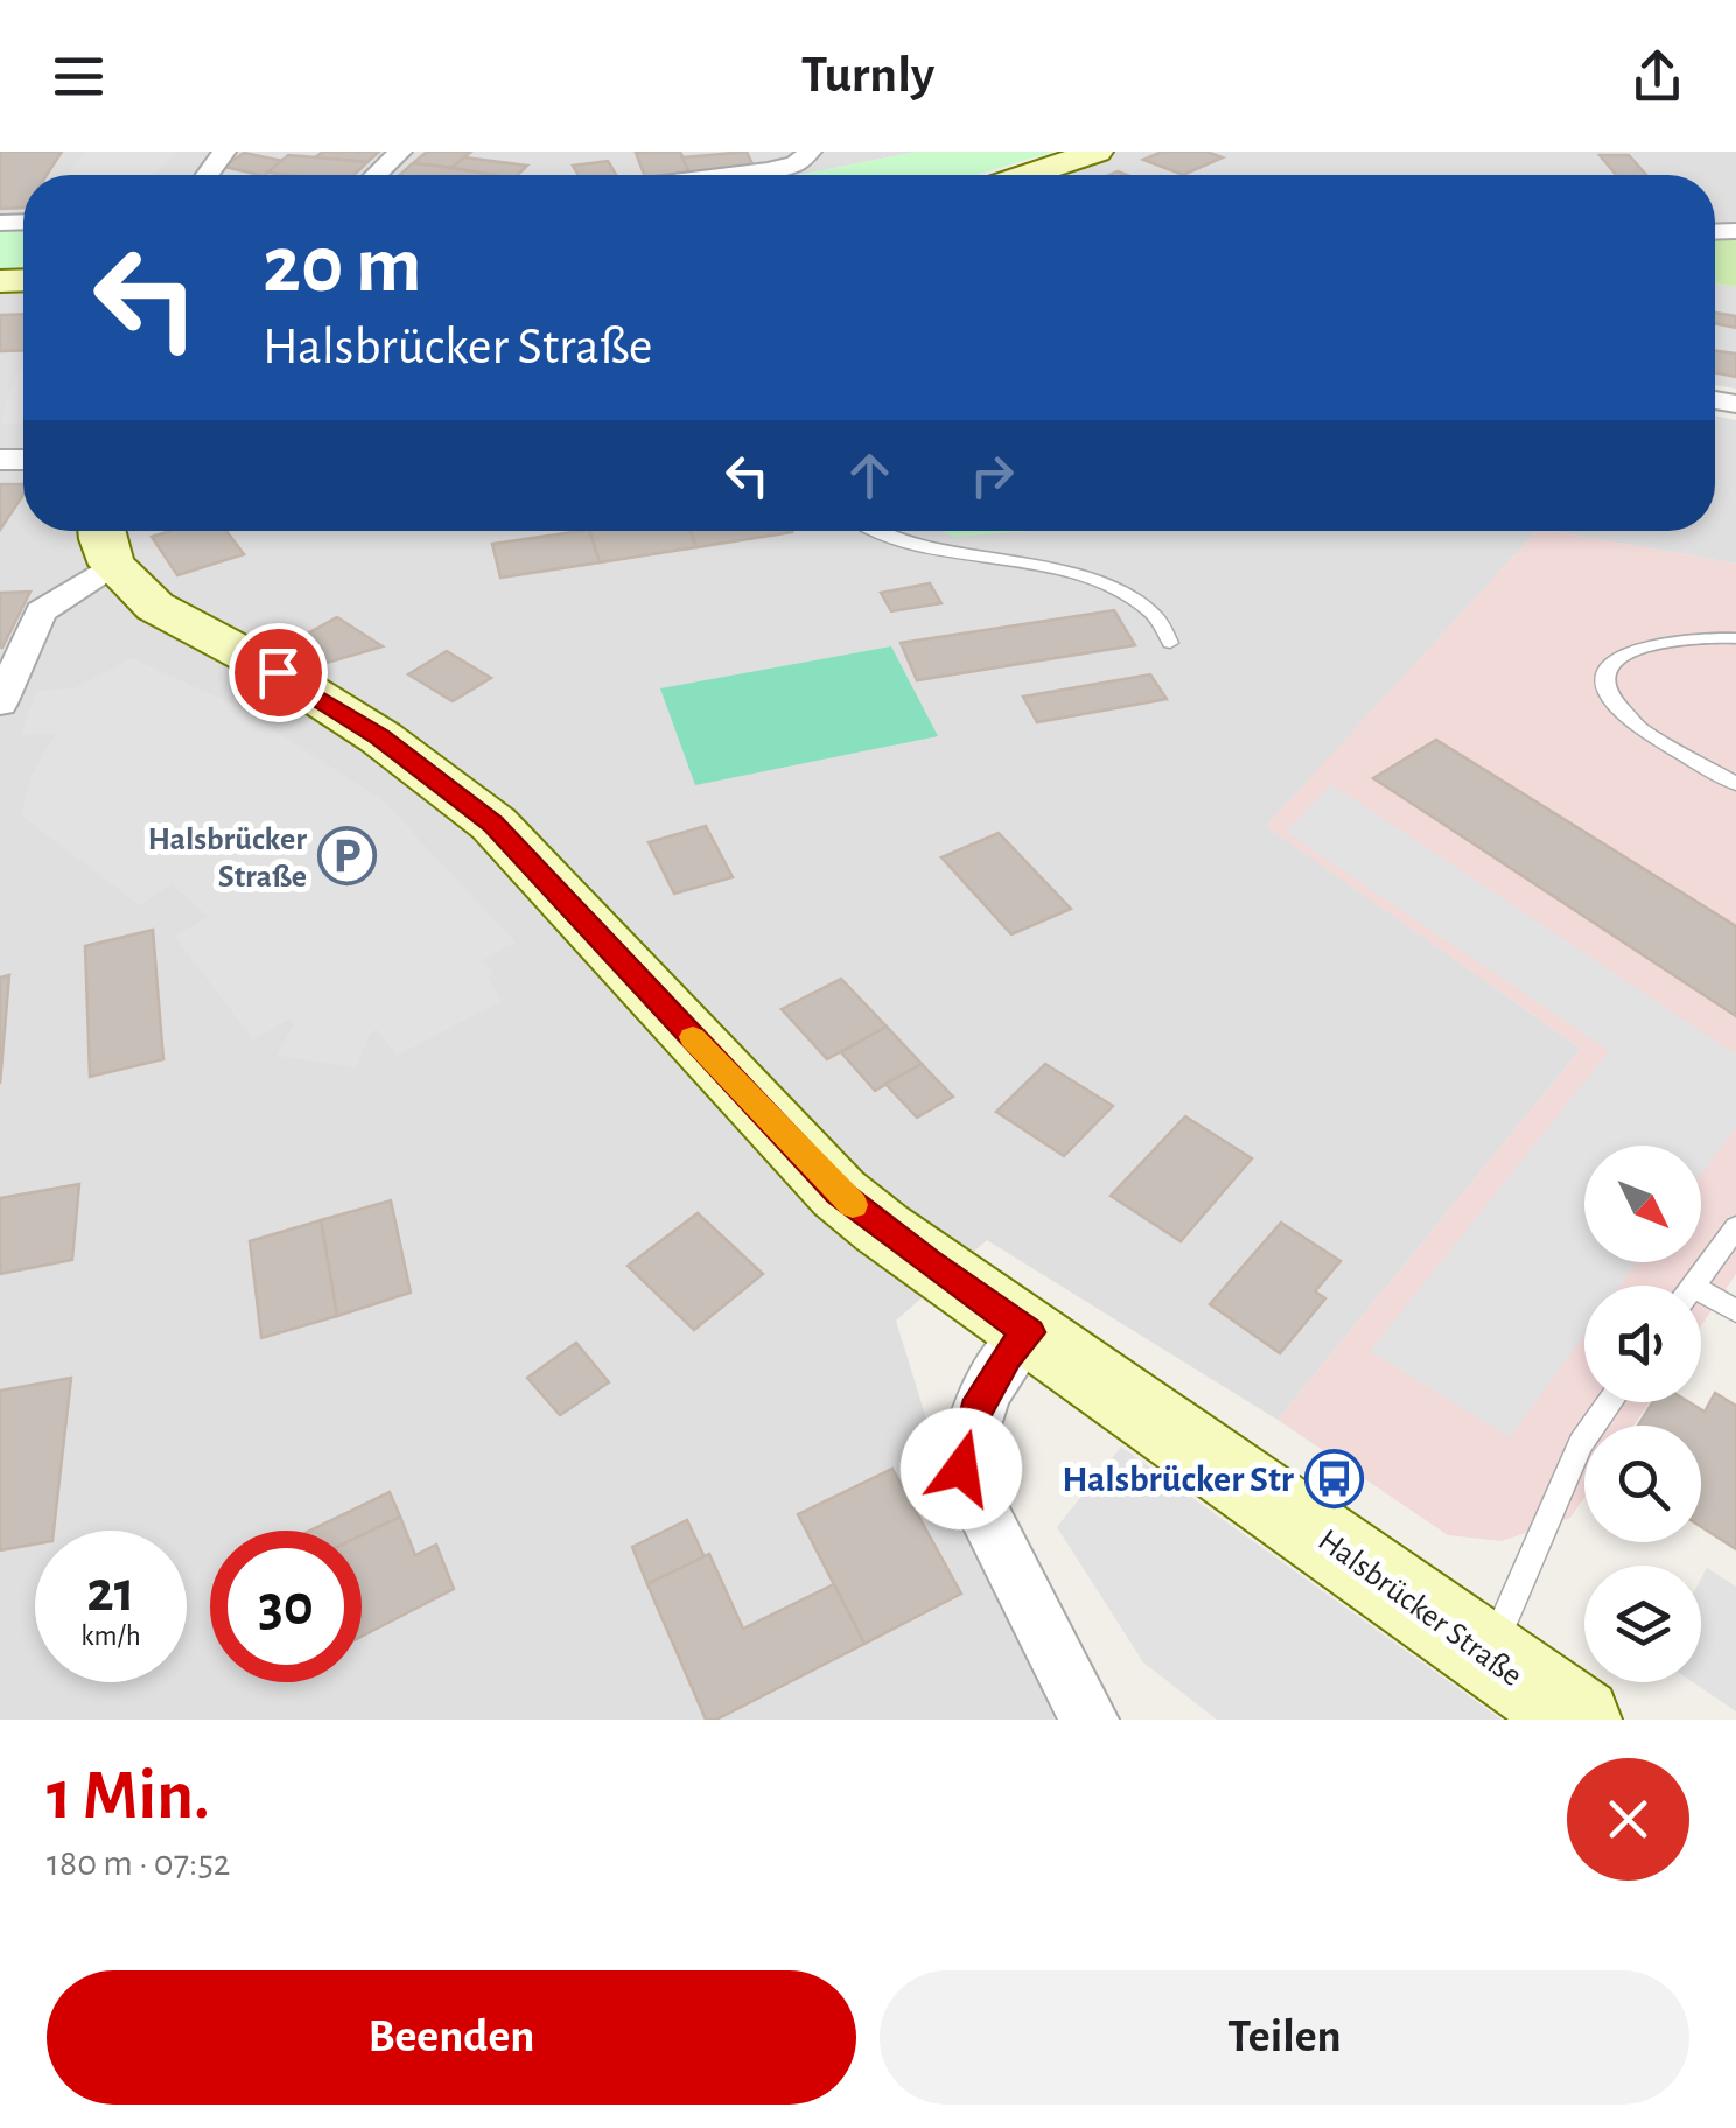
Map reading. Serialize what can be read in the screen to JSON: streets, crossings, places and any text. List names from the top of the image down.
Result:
{
  "streets": {
    "main road": ["Halsbrücker Straße"]
  },
  "places": {
    "parking": ["Halsbrücker Straße"],
    "bus stop": ["Halsbrücker Str"]
  },
  "north": "bottom right",
  "page": {
    "header": "Turnly",
    "turn": ["20 m", "Halsbrücker Straße"],
    "speed": "21 km/h",
    "limit": "30",
    "heading": ["1 Min.", "180 m · 07:52"],
    "buttons": ["Beenden", "Teilen"]
  }
}
